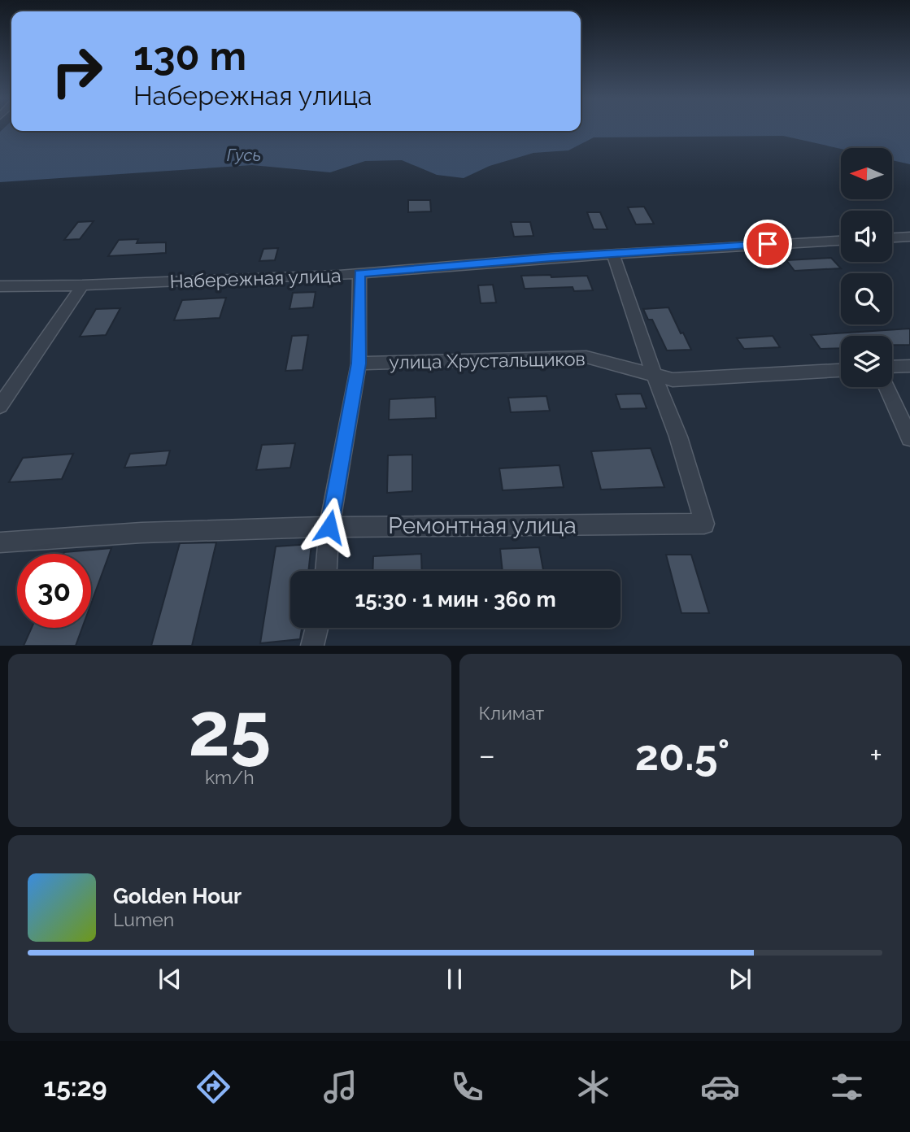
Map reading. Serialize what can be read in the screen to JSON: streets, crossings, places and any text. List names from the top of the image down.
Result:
{
  "streets": {
    "street": ["Набережная улица", "улица Хрустальщиков", "Ремонтная улица"]
  },
  "crossings": [
    ["улица Хрустальщиков", "Ремонтная улица"]
  ],
  "water": ["Гусь"],
  "north": "left",
  "page": {
    "turn": ["130 m", "Набережная улица"],
    "limit": "30",
    "trip": "15:30 · 1 мин · 360 m",
    "tile": [
      ["25", "km/h"],
      "Климат"
    ],
    "heat": ["−", "20.5°", "+"],
    "song": ["Golden Hour", "Lumen"],
    "tabs": "15:29"
  }
}
